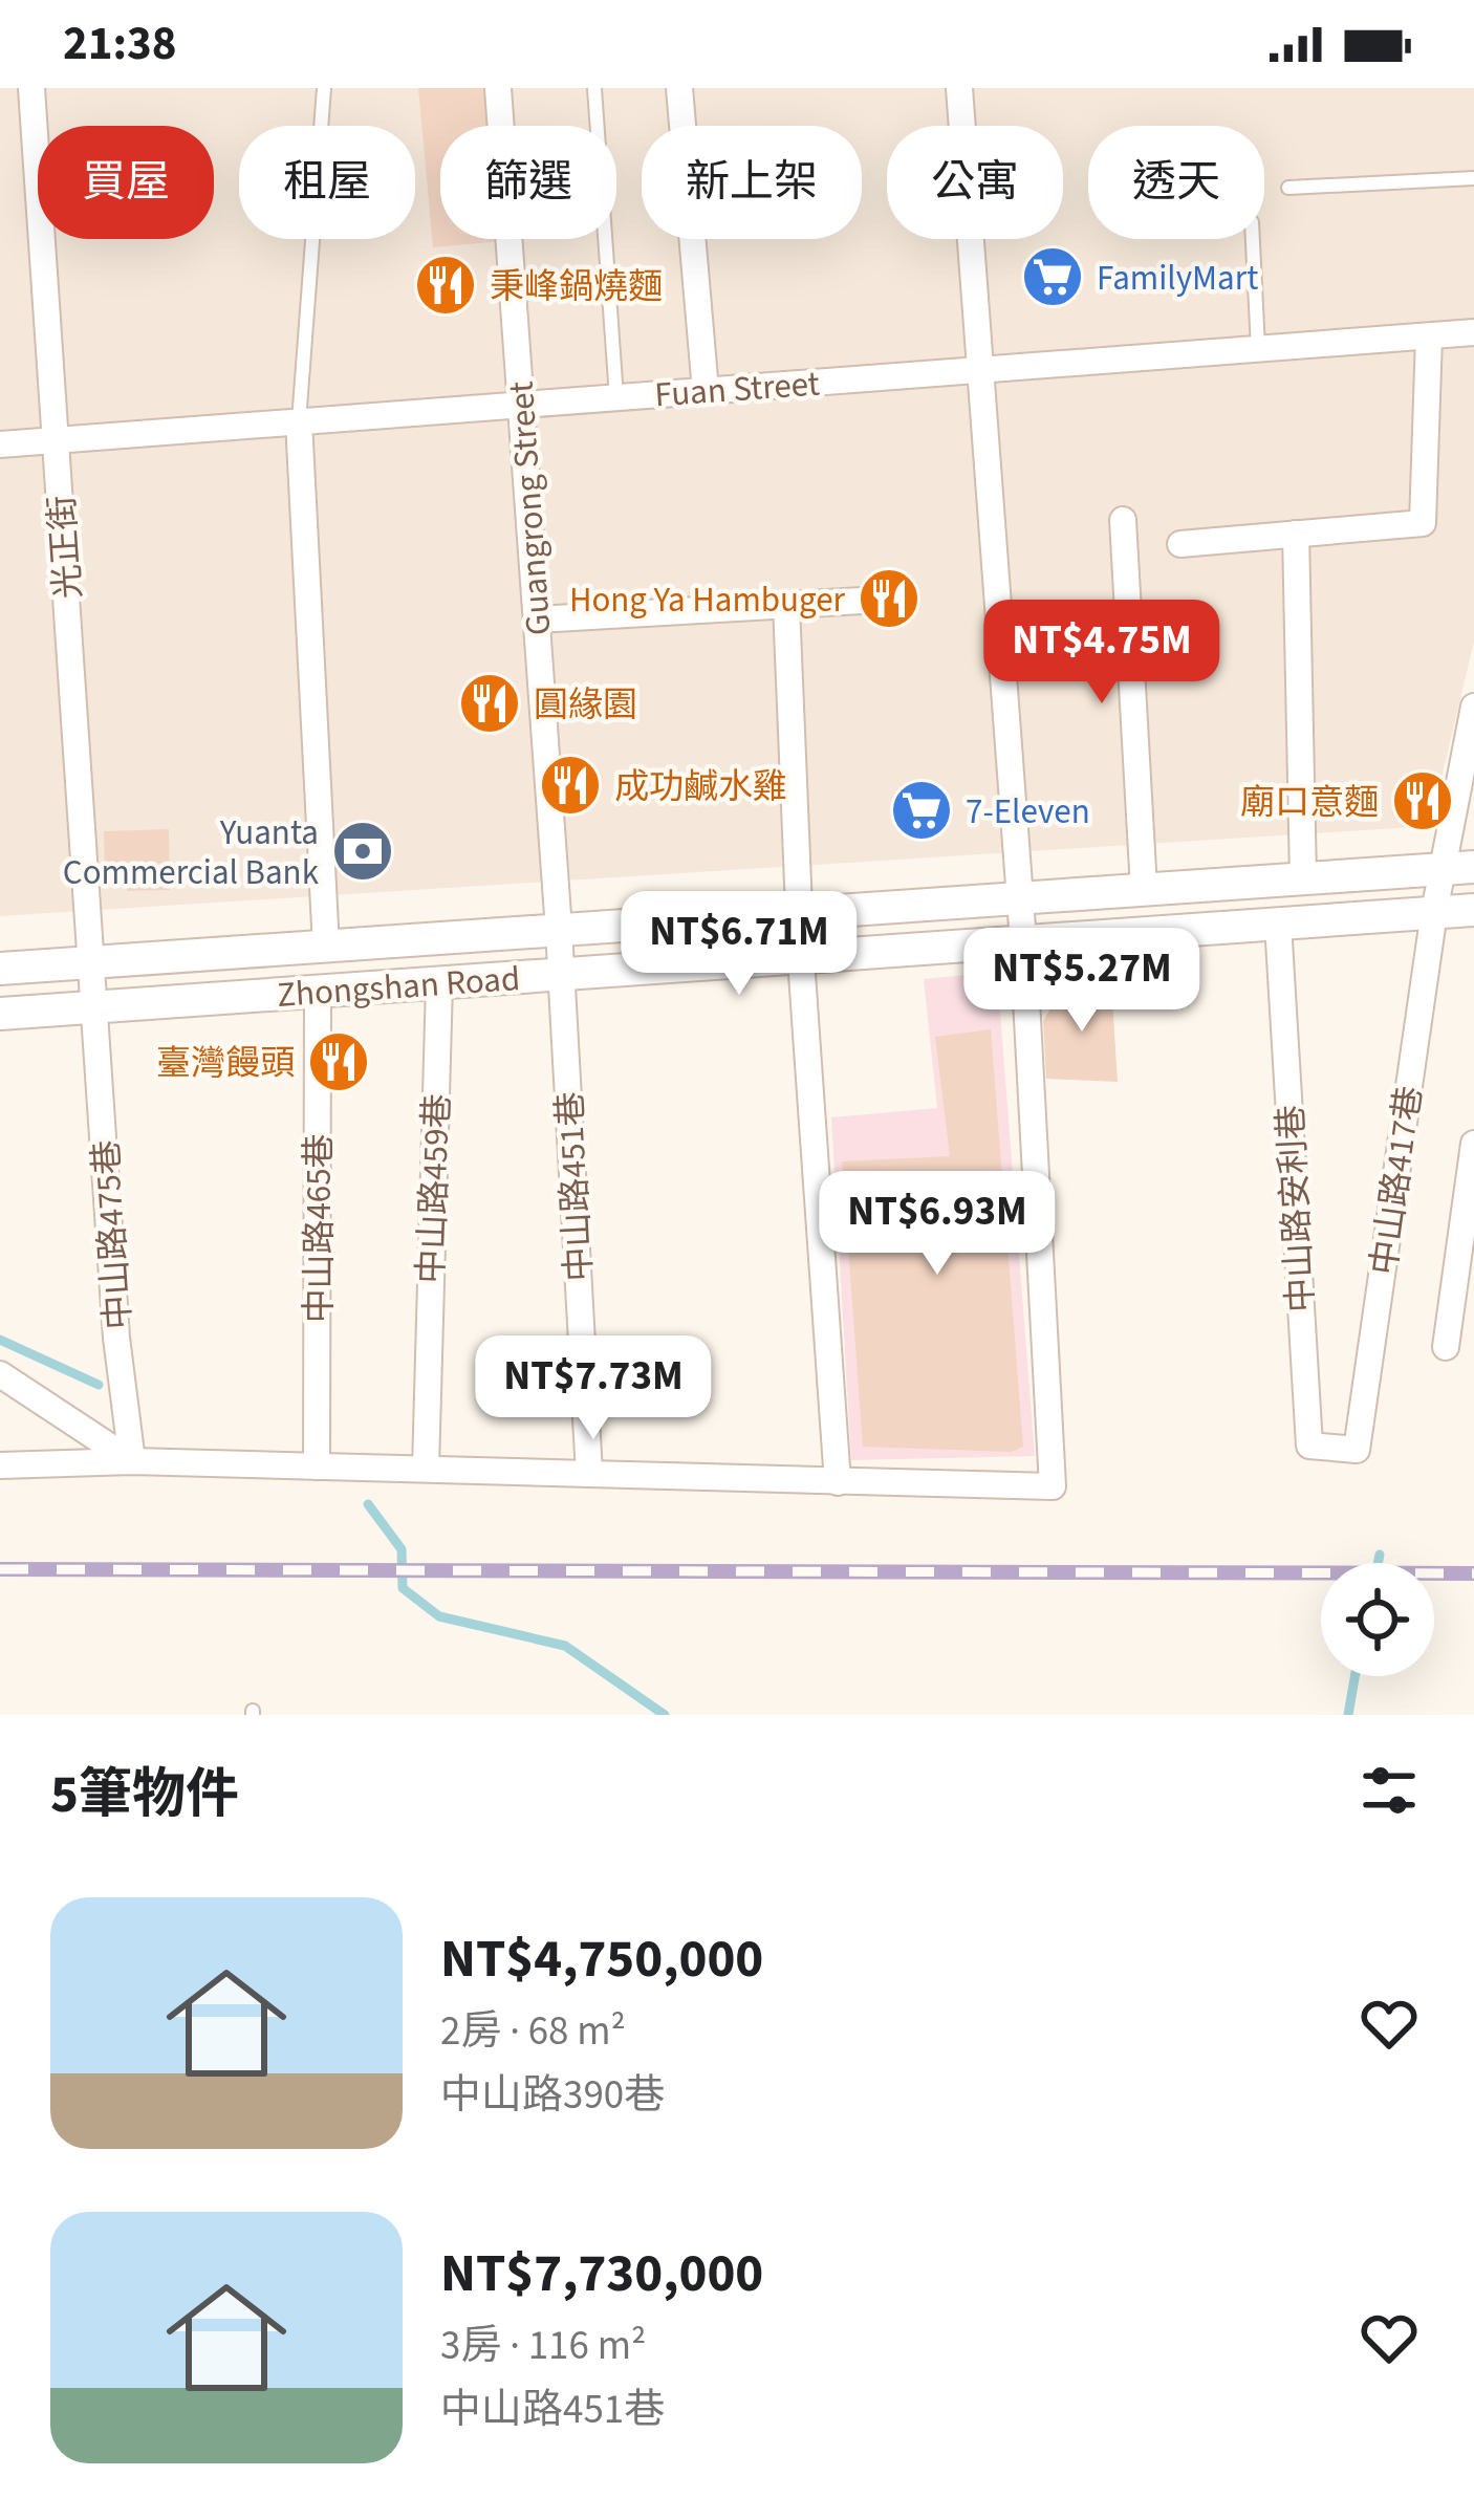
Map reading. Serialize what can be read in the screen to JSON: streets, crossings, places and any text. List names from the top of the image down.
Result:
{
  "streets": {
    "street": [
      "Fuan Street",
      "Guangrong Street",
      "光正街",
      "Zhongshan Road",
      "中山路417巷",
      "中山路451巷",
      "中山路459巷",
      "中山路安利巷",
      "中山路465巷",
      "中山路475巷"
    ]
  },
  "crossings": [
    ["Fuan Street", "Guangrong Street"],
    ["Fuan Street", "光正街"],
    ["Guangrong Street", "Zhongshan Road"],
    ["Guangrong Street", "中山路451巷"],
    ["光正街", "Zhongshan Road"],
    ["光正街", "中山路475巷"],
    ["Zhongshan Road", "中山路417巷"],
    ["Zhongshan Road", "中山路451巷"],
    ["Zhongshan Road", "中山路459巷"],
    ["Zhongshan Road", "中山路安利巷"],
    ["Zhongshan Road", "中山路465巷"],
    ["Zhongshan Road", "中山路475巷"],
    ["中山路417巷", "中山路安利巷"]
  ],
  "places": {
    "supermarket": ["FamilyMart", "7-Eleven"],
    "restaurant": [
      "秉峰鍋燒麵",
      "Hong Ya Hambuger",
      "圓緣園",
      "成功鹹水雞",
      "廟口意麵",
      "臺灣饅頭"
    ],
    "bank": ["Yuanta Commercial Bank"]
  },
  "page": {
    "status": "21:38",
    "chip": [
      "買屋",
      "租屋",
      "篩選",
      "新上架",
      "公寓",
      "透天"
    ],
    "price": [
      "NT$4.75M",
      "NT$6.71M",
      "NT$5.27M",
      "NT$6.93M",
      "NT$7.73M"
    ],
    "heading": "5筆物件",
    "list": [
      {
        "name": "NT$4,750,000",
        "note": "2房 · 68 m² · 中山路390巷"
      },
      {
        "name": "NT$7,730,000",
        "note": "3房 · 116 m² · 中山路451巷"
      }
    ]
  }
}
